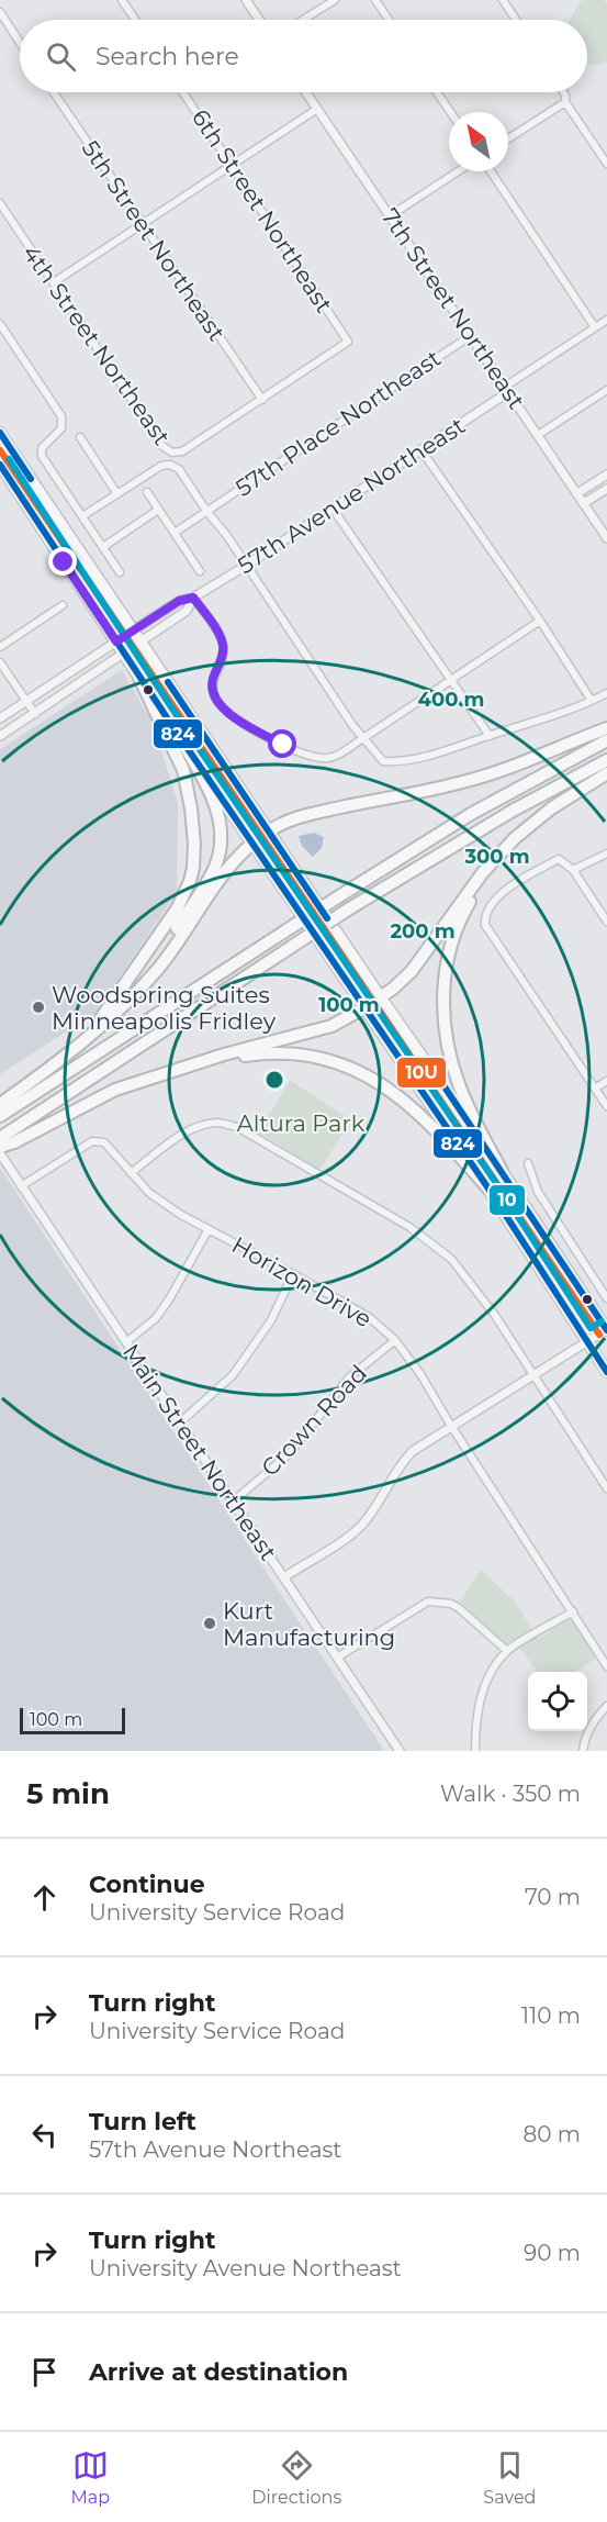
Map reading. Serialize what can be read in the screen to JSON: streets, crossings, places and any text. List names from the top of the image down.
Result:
{
  "streets": {
    "street": [
      "6th Street Northeast",
      "5th Street Northeast",
      "7th Street Northeast",
      "4th Street Northeast",
      "57th Place Northeast",
      "57th Avenue Northeast",
      "Horizon Drive",
      "Crown Road",
      "Main Street Northeast"
    ]
  },
  "crossings": [
    ["6th Street Northeast", "5th Street Northeast"],
    ["6th Street Northeast", "4th Street Northeast"],
    ["5th Street Northeast", "4th Street Northeast"],
    ["7th Street Northeast", "57th Place Northeast"],
    ["7th Street Northeast", "57th Avenue Northeast"],
    ["4th Street Northeast", "57th Place Northeast"],
    ["4th Street Northeast", "57th Avenue Northeast"],
    ["Horizon Drive", "Crown Road"],
    ["Horizon Drive", "Main Street Northeast"],
    ["Crown Road", "Main Street Northeast"]
  ],
  "parks": ["Altura Park"],
  "places": ["Woodspring Suites Minneapolis Fridley", "Kurt Manufacturing"],
  "lines": ["transit line 824", "transit line 10U", "transit line 10"],
  "scale_bar": "100 m",
  "north": "top left",
  "page": {
    "search": "Search here",
    "scale": "100 m",
    "heading": ["5 min", "Walk · 350 m"],
    "list": [
      ["Continue", "University Service Road", "70 m"],
      ["Turn right", "University Service Road", "110 m"],
      ["Turn left", "57th Avenue Northeast", "80 m"],
      ["Turn right", "University Avenue Northeast", "90 m"],
      "Arrive at destination"
    ],
    "nav": ["Map", "Directions", "Saved"]
  },
  "rings": [
    "400 m",
    "300 m",
    "200 m",
    "100 m"
  ]
}
